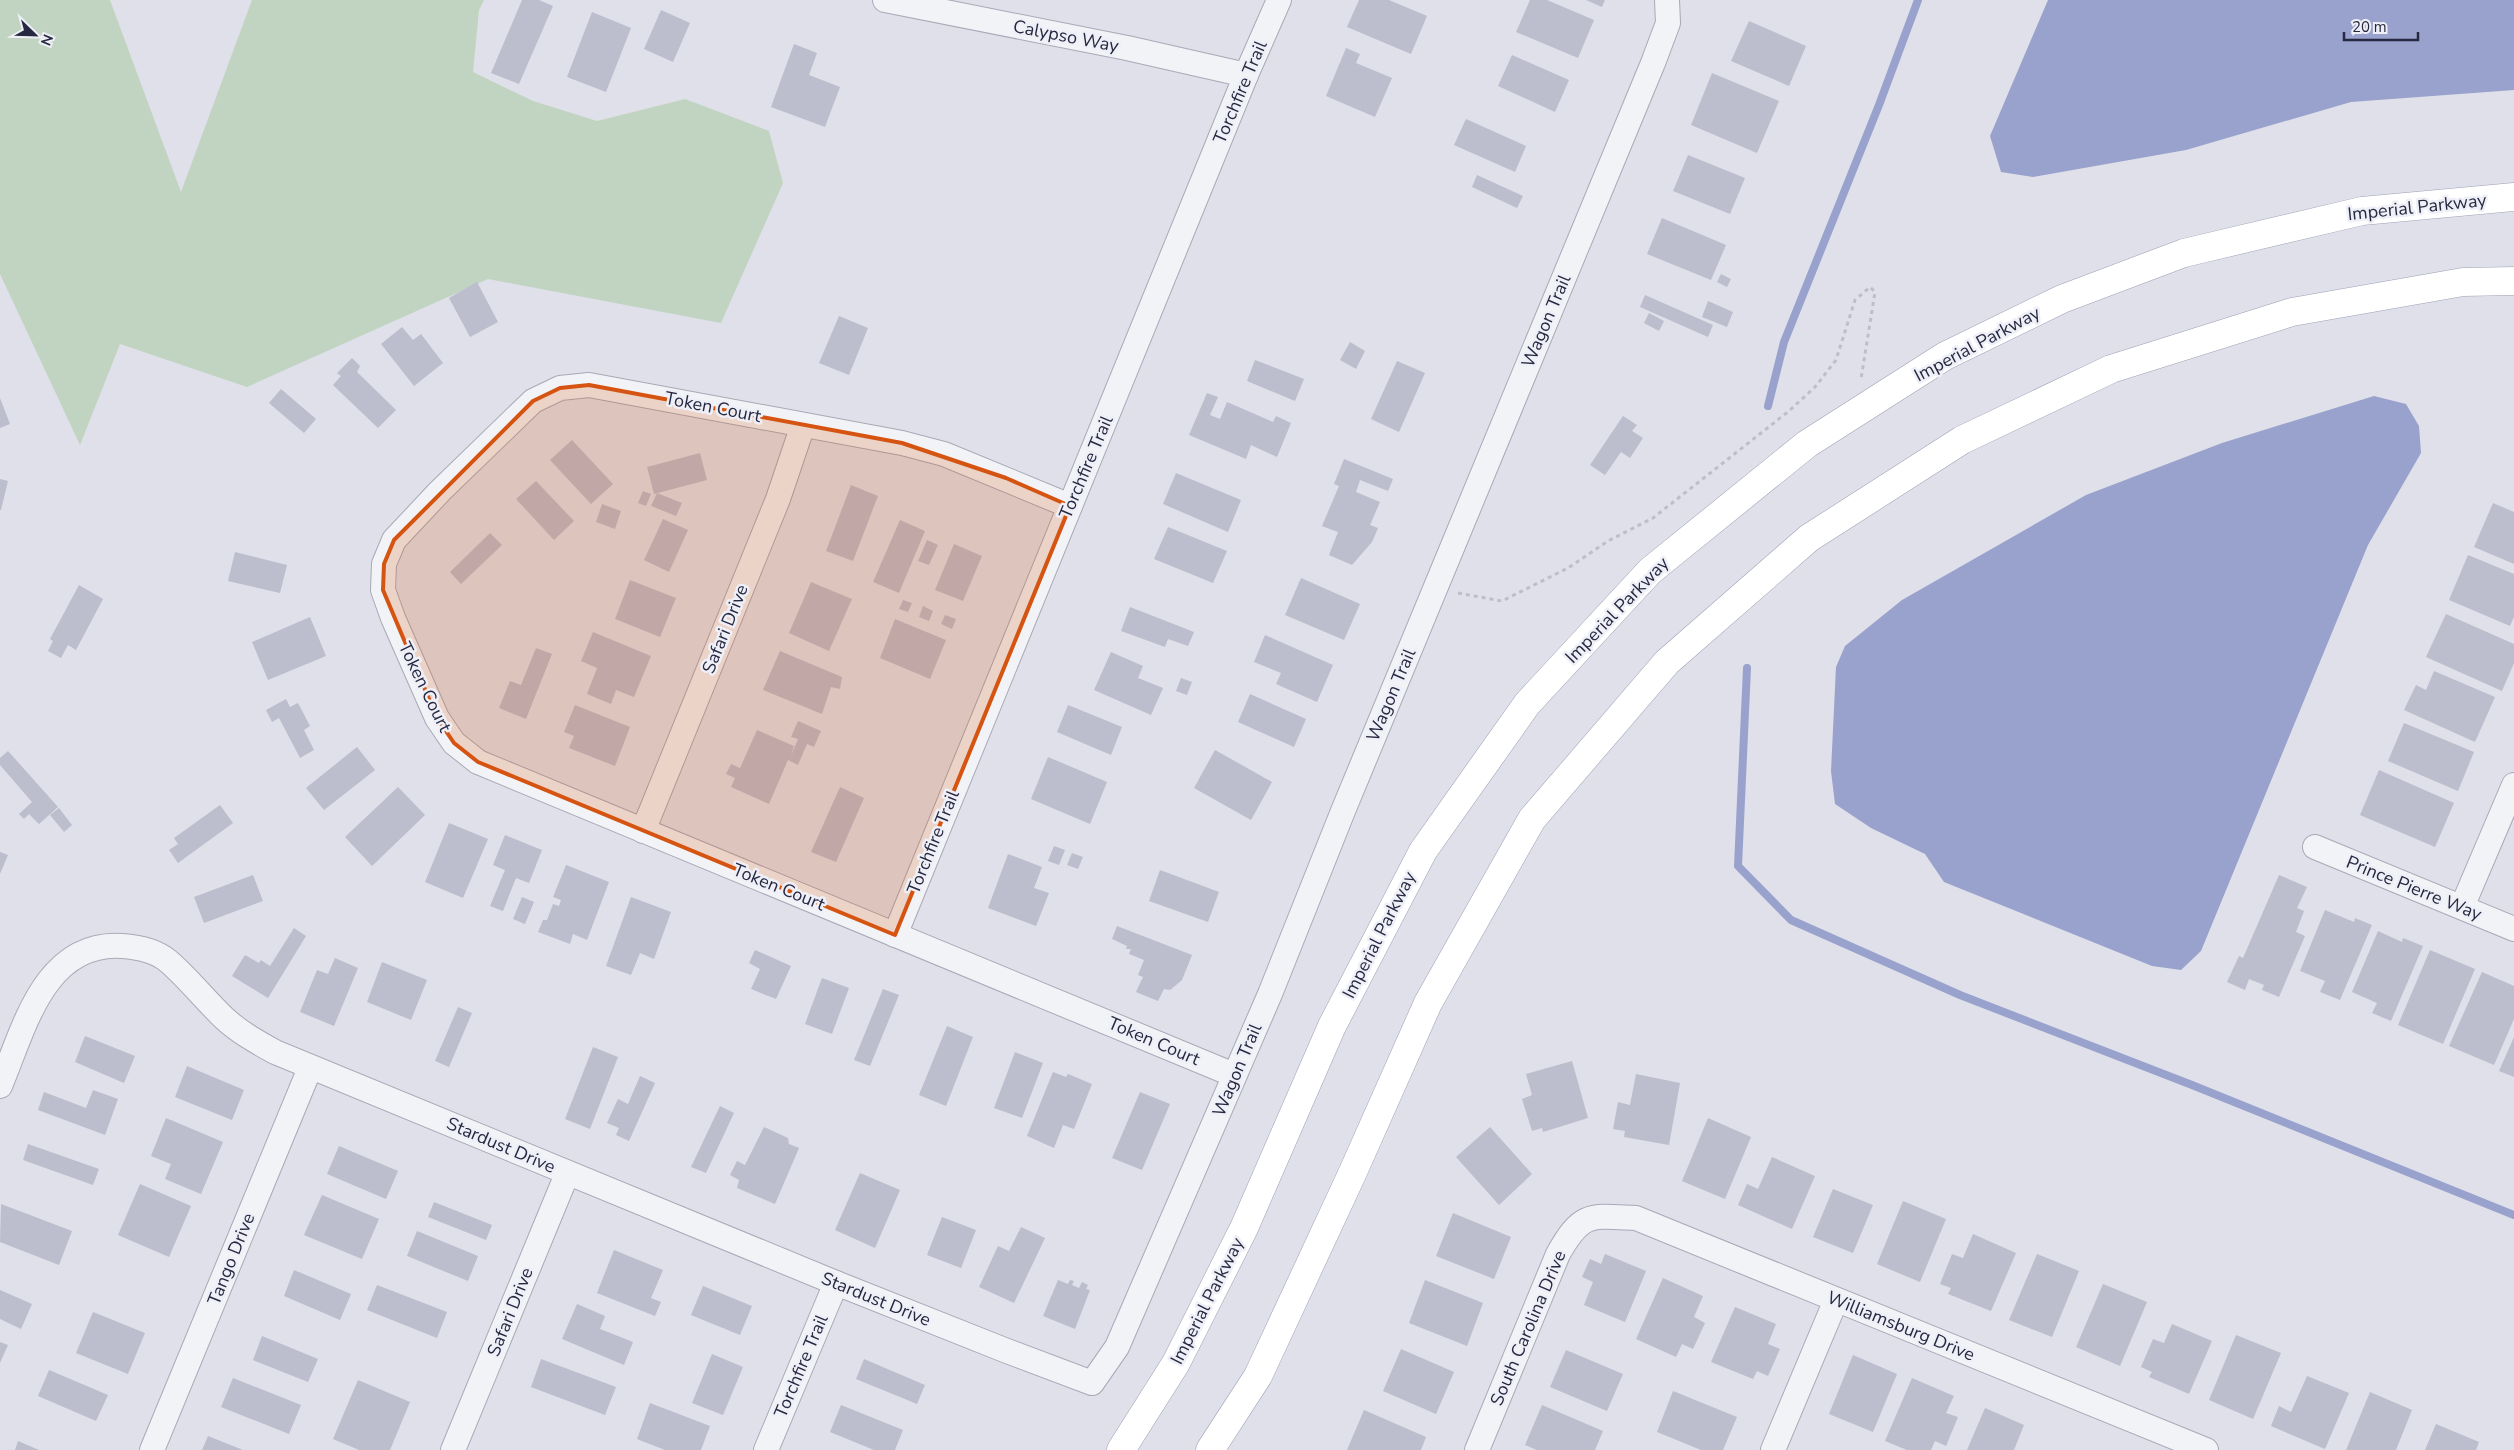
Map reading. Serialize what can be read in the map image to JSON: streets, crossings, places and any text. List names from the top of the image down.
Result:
{
  "streets": {
    "main road": ["Imperial Parkway"],
    "street": [
      "Calypso Way",
      "Torchfire Trail",
      "Wagon Trail",
      "Token Court",
      "Safari Drive",
      "Prince Pierre Way",
      "Stardust Drive",
      "Tango Drive",
      "Williamsburg Drive",
      "South Carolina Drive"
    ]
  },
  "crossings": [
    ["Calypso Way", "Torchfire Trail"],
    ["Torchfire Trail", "Token Court"],
    ["Torchfire Trail", "Stardust Drive"],
    ["Wagon Trail", "Token Court"],
    ["Wagon Trail", "Stardust Drive"],
    ["Token Court", "Safari Drive"],
    ["Safari Drive", "Stardust Drive"],
    ["Stardust Drive", "Tango Drive"],
    ["Williamsburg Drive", "South Carolina Drive"]
  ],
  "scale_bar": "20 m",
  "north": "bottom right"
}
